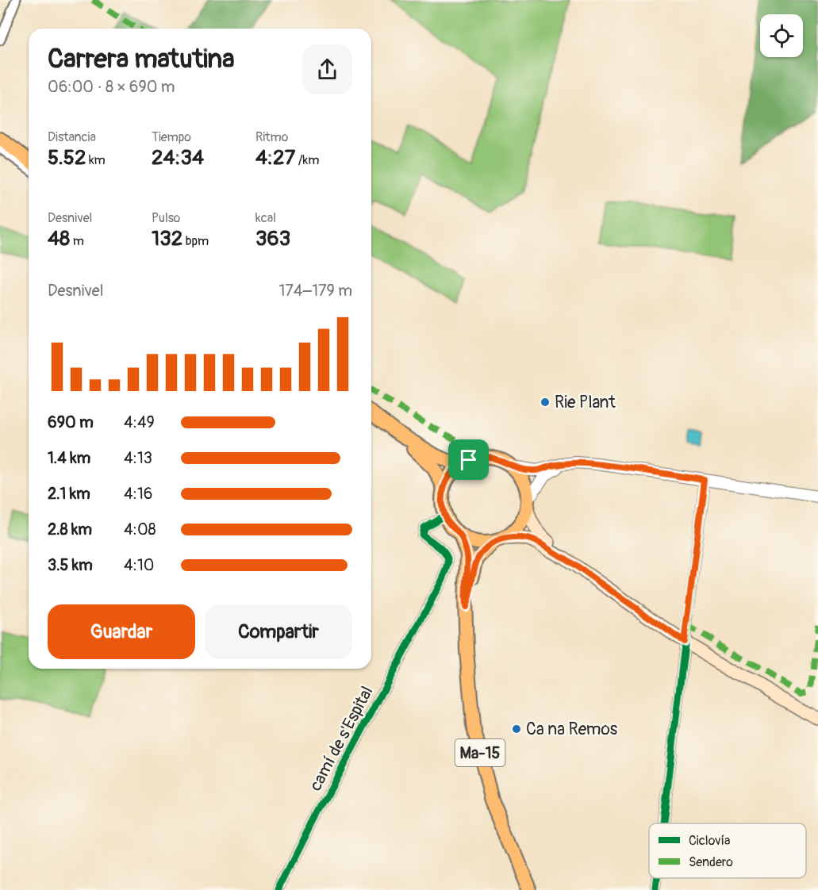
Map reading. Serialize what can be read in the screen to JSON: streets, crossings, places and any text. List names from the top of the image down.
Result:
{
  "streets": {
    "main road": ["Ma-15"],
    "street": ["camí de s'Espital"]
  },
  "crossings": [
    ["camí de s'Espital", "Ma-15"]
  ],
  "places": ["Rie Plant", "Ca na Remos"],
  "legend": ["Ciclovía", "Sendero"],
  "page": {
    "heading": ["Carrera matutina", "06:00 · 8 × 690 m"],
    "stats": [
      ["Distancia", "5.52 km"],
      ["Tiempo", "24:34"],
      ["Ritmo", "4:27 /km"],
      ["Desnivel", "48 m"],
      ["Pulso", "132 bpm"],
      ["kcal", "363"]
    ],
    "chart": ["Desnivel", "174–179 m"],
    "list": [
      {
        "name": "690 m",
        "note": "4:49"
      },
      {
        "name": "1.4 km",
        "note": "4:13"
      },
      {
        "name": "2.1 km",
        "note": "4:16"
      },
      {
        "name": "2.8 km",
        "note": "4:08"
      },
      {
        "name": "3.5 km",
        "note": "4:10"
      }
    ],
    "buttons": ["Guardar", "Compartir"]
  }
}
